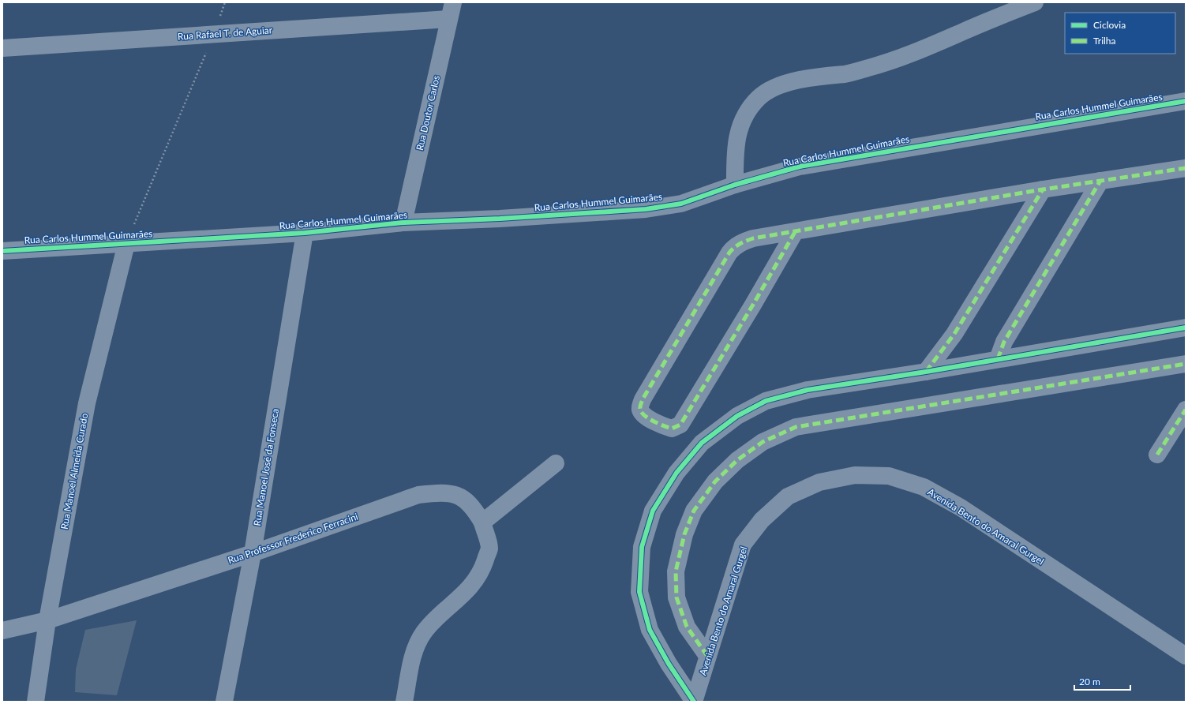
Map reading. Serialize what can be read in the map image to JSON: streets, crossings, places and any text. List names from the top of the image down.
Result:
{
  "streets": {
    "street": [
      "Rua Rafael T. de Aguiar",
      "Rua Carlos Hummel Guimarães",
      "Rua Doutor Carlos",
      "Rua Manoel José da Fonseca",
      "Rua Manoel Almeida Curado",
      "Avenida Bento do Amaral Gurgel",
      "Rua Professor Frederico Ferracini"
    ]
  },
  "crossings": [
    ["Rua Rafael T. de Aguiar", "Rua Doutor Carlos"],
    ["Rua Carlos Hummel Guimarães", "Rua Doutor Carlos"],
    ["Rua Carlos Hummel Guimarães", "Rua Manoel José da Fonseca"],
    ["Rua Carlos Hummel Guimarães", "Rua Manoel Almeida Curado"],
    ["Rua Manoel José da Fonseca", "Rua Professor Frederico Ferracini"],
    ["Rua Manoel Almeida Curado", "Rua Professor Frederico Ferracini"]
  ],
  "legend": ["Ciclovia", "Trilha"],
  "scale_bar": "20 m"
}
